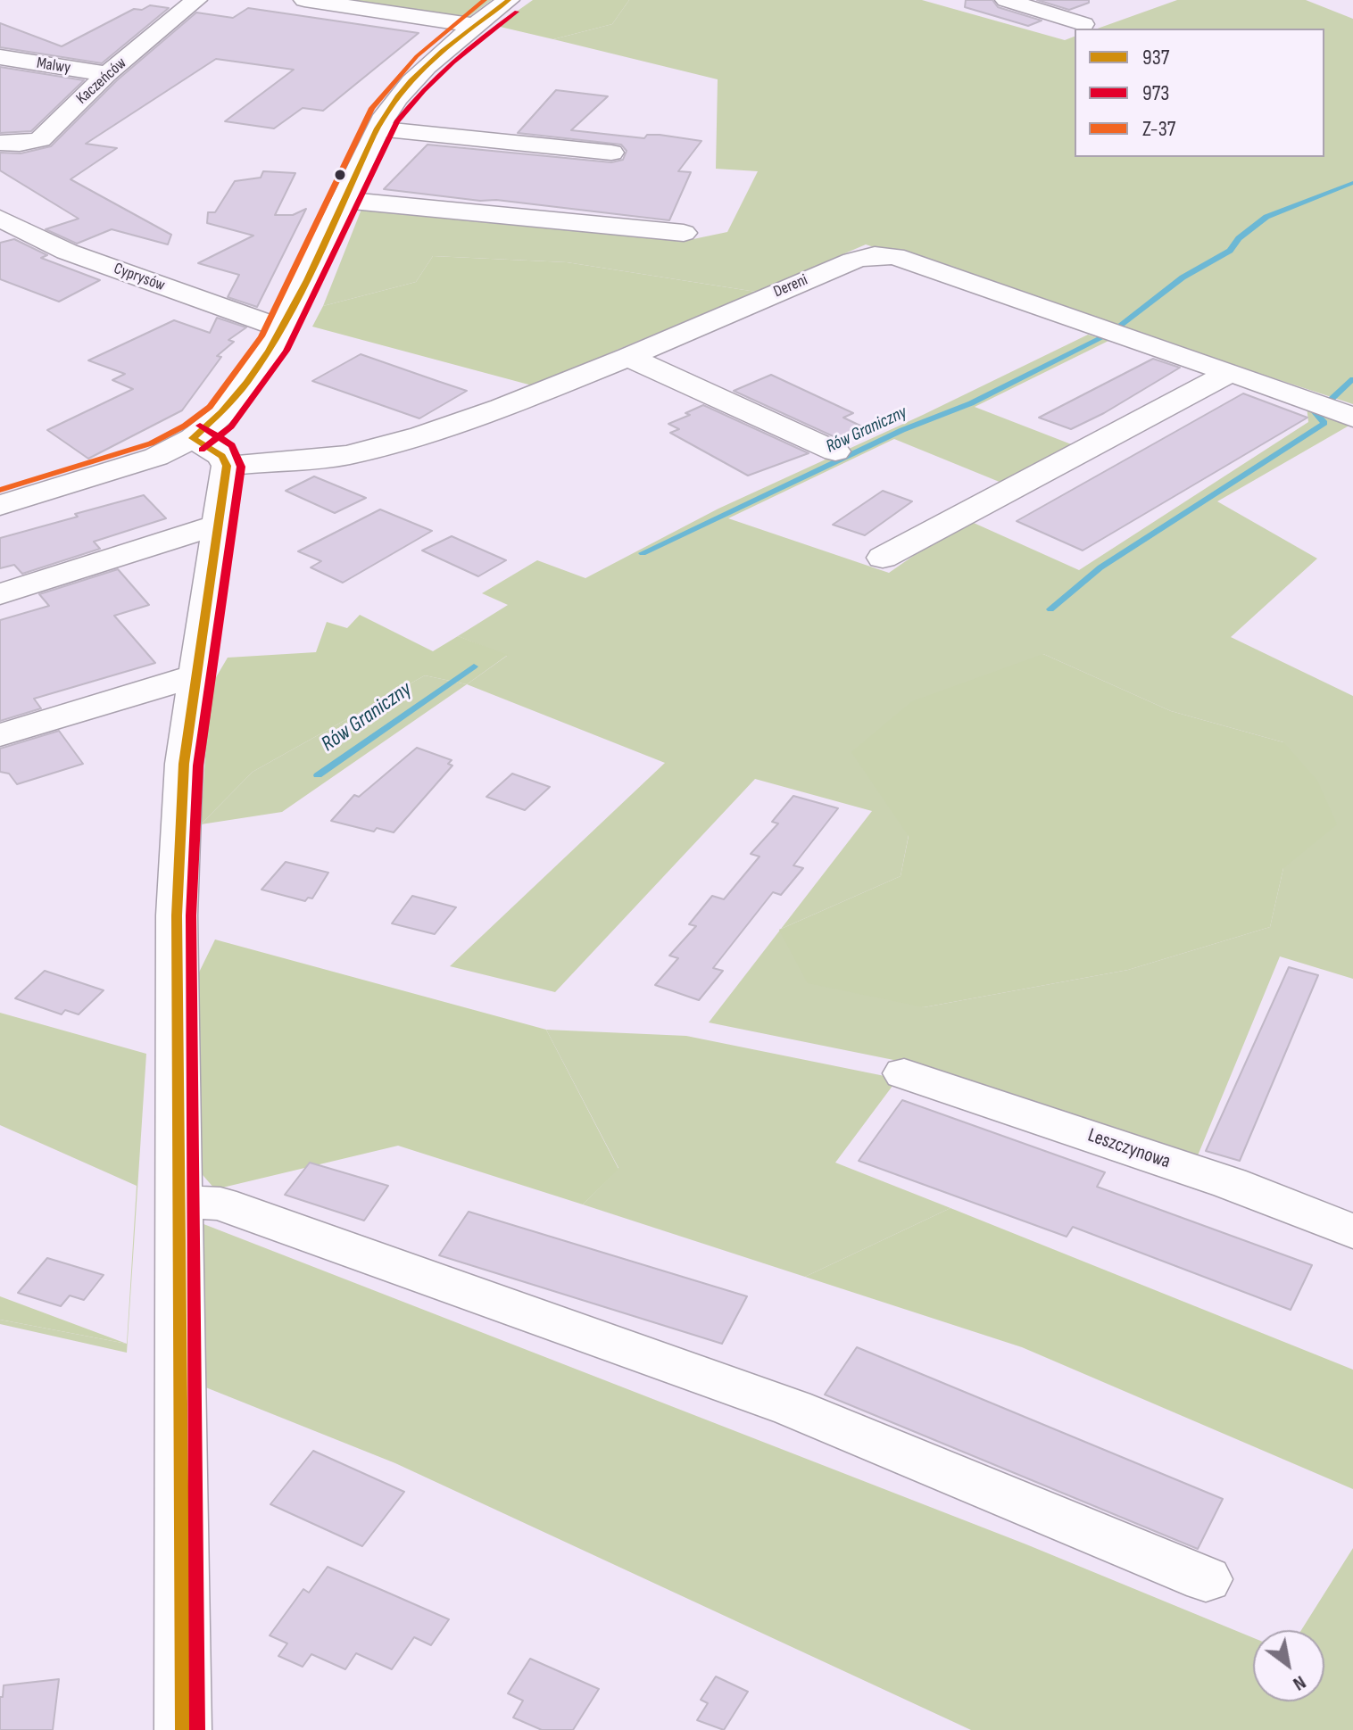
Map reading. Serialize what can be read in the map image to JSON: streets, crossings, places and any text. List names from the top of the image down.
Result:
{
  "streets": {
    "street": [
      "Malwy",
      "Kaczeńców",
      "Cyprysów",
      "Dereni",
      "Leszczynowa"
    ]
  },
  "crossings": [
    ["Malwy", "Kaczeńców"]
  ],
  "water": ["Rów Graniczny"],
  "lines": ["transit line 937", "transit line Z-37", "transit line 973"],
  "legend": ["937", "973", "Z-37"],
  "north": "bottom right"
}
